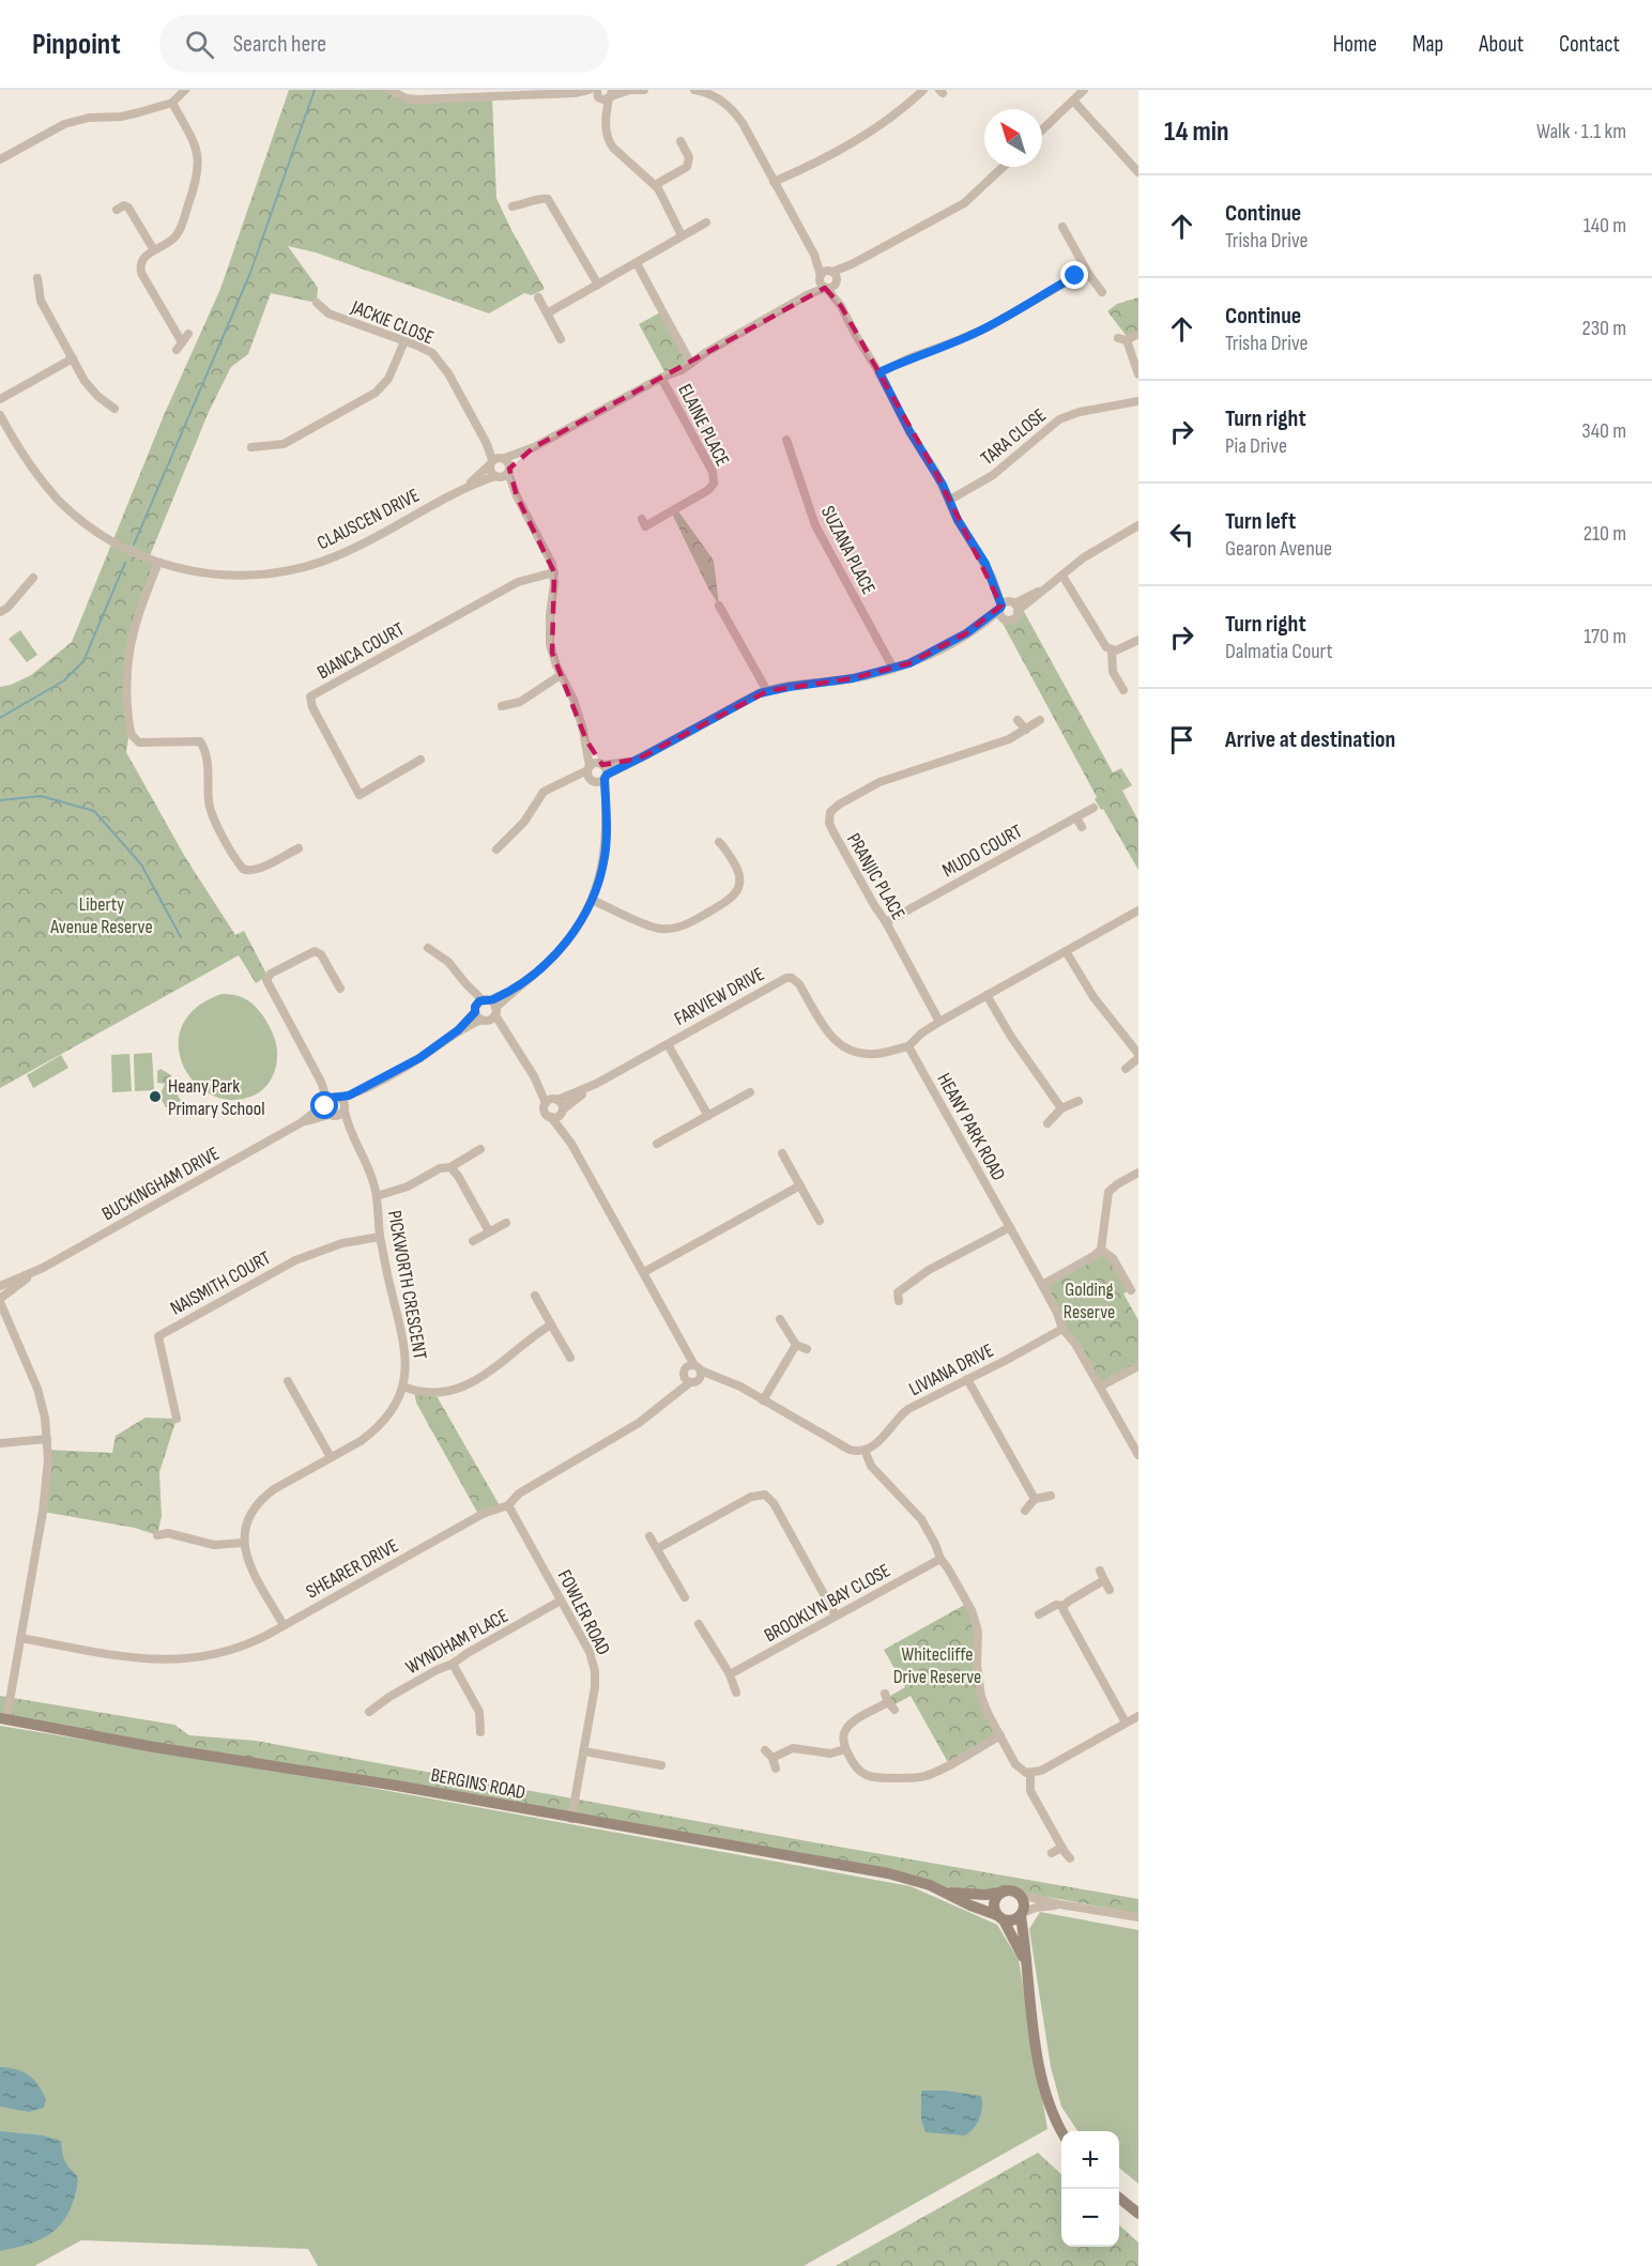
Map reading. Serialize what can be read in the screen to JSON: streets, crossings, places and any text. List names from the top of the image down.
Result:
{
  "streets": {
    "main road": ["BERGINS ROAD"],
    "street": [
      "JACKIE CLOSE",
      "ELAINE PLACE",
      "TARA CLOSE",
      "CLAUSCEN DRIVE",
      "SUZANA PLACE",
      "BIANCA COURT",
      "MUDO COURT",
      "PRANJIC PLACE",
      "FARVIEW DRIVE",
      "HEANY PARK ROAD",
      "BUCKINGHAM DRIVE",
      "NAISMITH COURT",
      "PICKWORTH CRESCENT",
      "LIVIANA DRIVE",
      "SHEARER DRIVE",
      "BROOKLYN BAY CLOSE",
      "FOWLER ROAD",
      "WYNDHAM PLACE"
    ]
  },
  "crossings": [
    ["JACKIE CLOSE", "CLAUSCEN DRIVE"],
    ["ELAINE PLACE", "CLAUSCEN DRIVE"],
    ["MUDO COURT", "PRANJIC PLACE"],
    ["FARVIEW DRIVE", "HEANY PARK ROAD"],
    ["HEANY PARK ROAD", "LIVIANA DRIVE"],
    ["BUCKINGHAM DRIVE", "PICKWORTH CRESCENT"],
    ["NAISMITH COURT", "PICKWORTH CRESCENT"],
    ["SHEARER DRIVE", "FOWLER ROAD"],
    ["FOWLER ROAD", "WYNDHAM PLACE"],
    ["FOWLER ROAD", "BERGINS ROAD"]
  ],
  "parks": ["Liberty Avenue Reserve", "Golding Reserve", "Whitecliffe Drive Reserve"],
  "places": ["Heany Park Primary School"],
  "north": "top left",
  "page": {
    "header": "Pinpoint",
    "search": "Search here",
    "nav": [
      "Home",
      "Map",
      "About",
      "Contact"
    ],
    "heading": ["14 min", "Walk · 1.1 km"],
    "list": [
      ["Continue", "Trisha Drive", "140 m"],
      ["Continue", "Trisha Drive", "230 m"],
      ["Turn right", "Pia Drive", "340 m"],
      ["Turn left", "Gearon Avenue", "210 m"],
      ["Turn right", "Dalmatia Court", "170 m"],
      "Arrive at destination"
    ],
    "map_buttons": ["+", "−"]
  }
}
